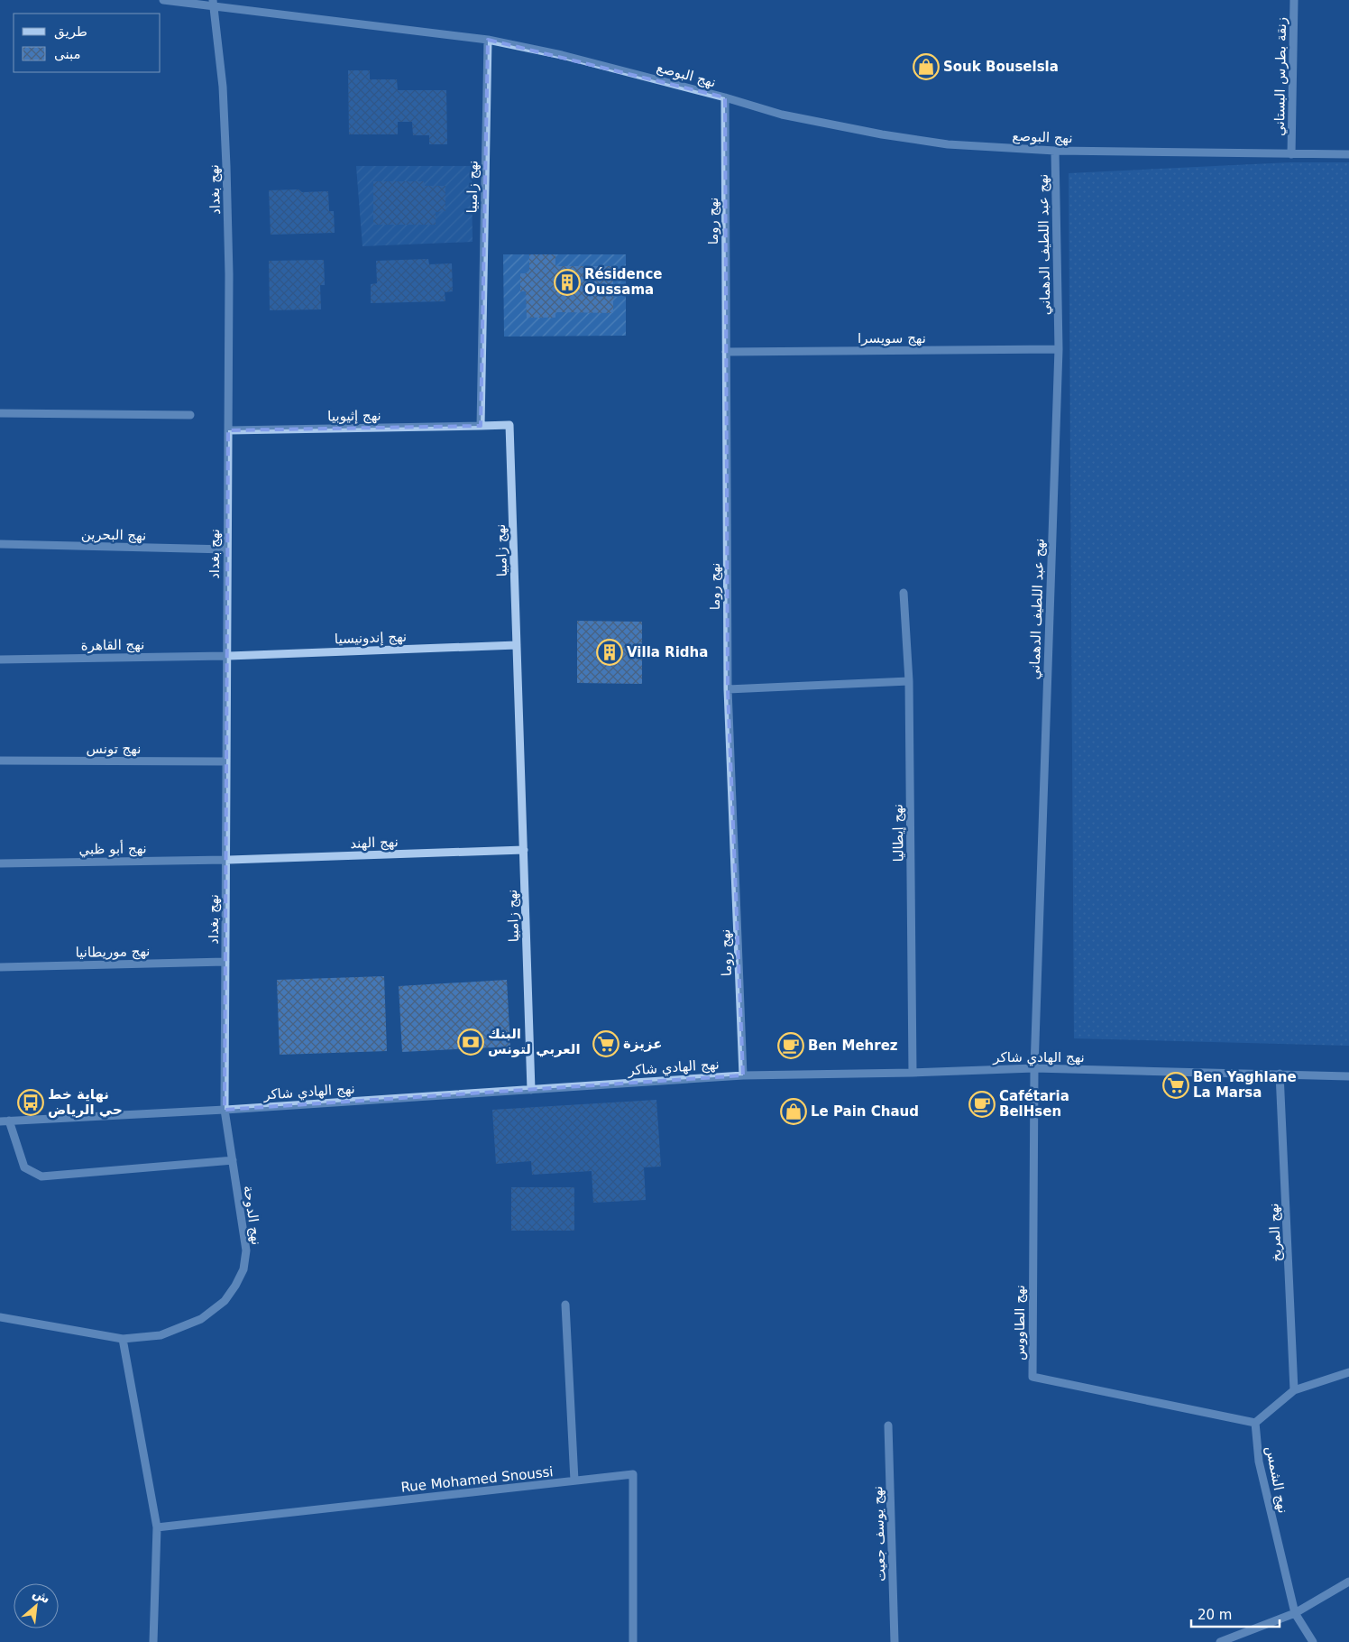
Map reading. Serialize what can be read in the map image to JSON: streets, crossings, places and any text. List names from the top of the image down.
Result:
{
  "streets": {
    "street": [
      "نهج البوصع",
      "زنقة بطرس البستاني",
      "نهج زامبيا",
      "نهج بغداد",
      "نهج روما",
      "نهج عبد اللطيف الدهماني",
      "نهج سويسرا",
      "نهج إثيوبيا",
      "نهج البحرين",
      "نهج إندونيسيا",
      "نهج القاهرة",
      "نهج تونس",
      "نهج إيطاليا",
      "نهج الهند",
      "نهج أبو ظبي",
      "نهج موريطانيا",
      "نهج الهادي شاكر",
      "نهج الدوحة",
      "نهج المريخ",
      "نهج الطاووس",
      "Rue Mohamed Snoussi",
      "نهج الشمس",
      "نهج يوسف جعيت"
    ]
  },
  "crossings": [
    ["نهج البوصع", "زنقة بطرس البستاني"],
    ["نهج البوصع", "نهج زامبيا"],
    ["نهج البوصع", "نهج بغداد"],
    ["نهج البوصع", "نهج روما"],
    ["نهج البوصع", "نهج عبد اللطيف الدهماني"],
    ["نهج زامبيا", "نهج إثيوبيا"],
    ["نهج زامبيا", "نهج إندونيسيا"],
    ["نهج زامبيا", "نهج الهند"],
    ["نهج زامبيا", "نهج الهادي شاكر"],
    ["نهج بغداد", "نهج إثيوبيا"],
    ["نهج بغداد", "نهج البحرين"],
    ["نهج بغداد", "نهج إندونيسيا"],
    ["نهج بغداد", "نهج القاهرة"],
    ["نهج بغداد", "نهج تونس"],
    ["نهج بغداد", "نهج الهند"],
    ["نهج بغداد", "نهج أبو ظبي"],
    ["نهج بغداد", "نهج موريطانيا"],
    ["نهج بغداد", "نهج الهادي شاكر"],
    ["نهج بغداد", "نهج الدوحة"],
    ["نهج روما", "نهج سويسرا"],
    ["نهج روما", "نهج الهادي شاكر"],
    ["نهج عبد اللطيف الدهماني", "نهج سويسرا"],
    ["نهج عبد اللطيف الدهماني", "نهج الهادي شاكر"],
    ["نهج عبد اللطيف الدهماني", "نهج الطاووس"],
    ["نهج إندونيسيا", "نهج القاهرة"],
    ["نهج إيطاليا", "نهج الهادي شاكر"],
    ["نهج الهند", "نهج أبو ظبي"],
    ["نهج الهادي شاكر", "نهج الدوحة"],
    ["نهج الهادي شاكر", "نهج المريخ"],
    ["نهج الهادي شاكر", "نهج الطاووس"],
    ["نهج الطاووس", "نهج الشمس"]
  ],
  "places": {
    "shop": ["Souk Bouselsla", "Le Pain Chaud"],
    "building": ["Résidence Oussama", "Villa Ridha"],
    "bank": ["البنك العربي لتونس"],
    "supermarket": ["عزيزة", "Ben Yaghlane La Marsa"],
    "cafe": ["Ben Mehrez", "Cafétaria BelHsen"],
    "bus stop": ["نهاية خط حي الرياض"]
  },
  "legend": ["طريق", "مبنى"],
  "scale_bar": "20 m",
  "north": "top right"
}
